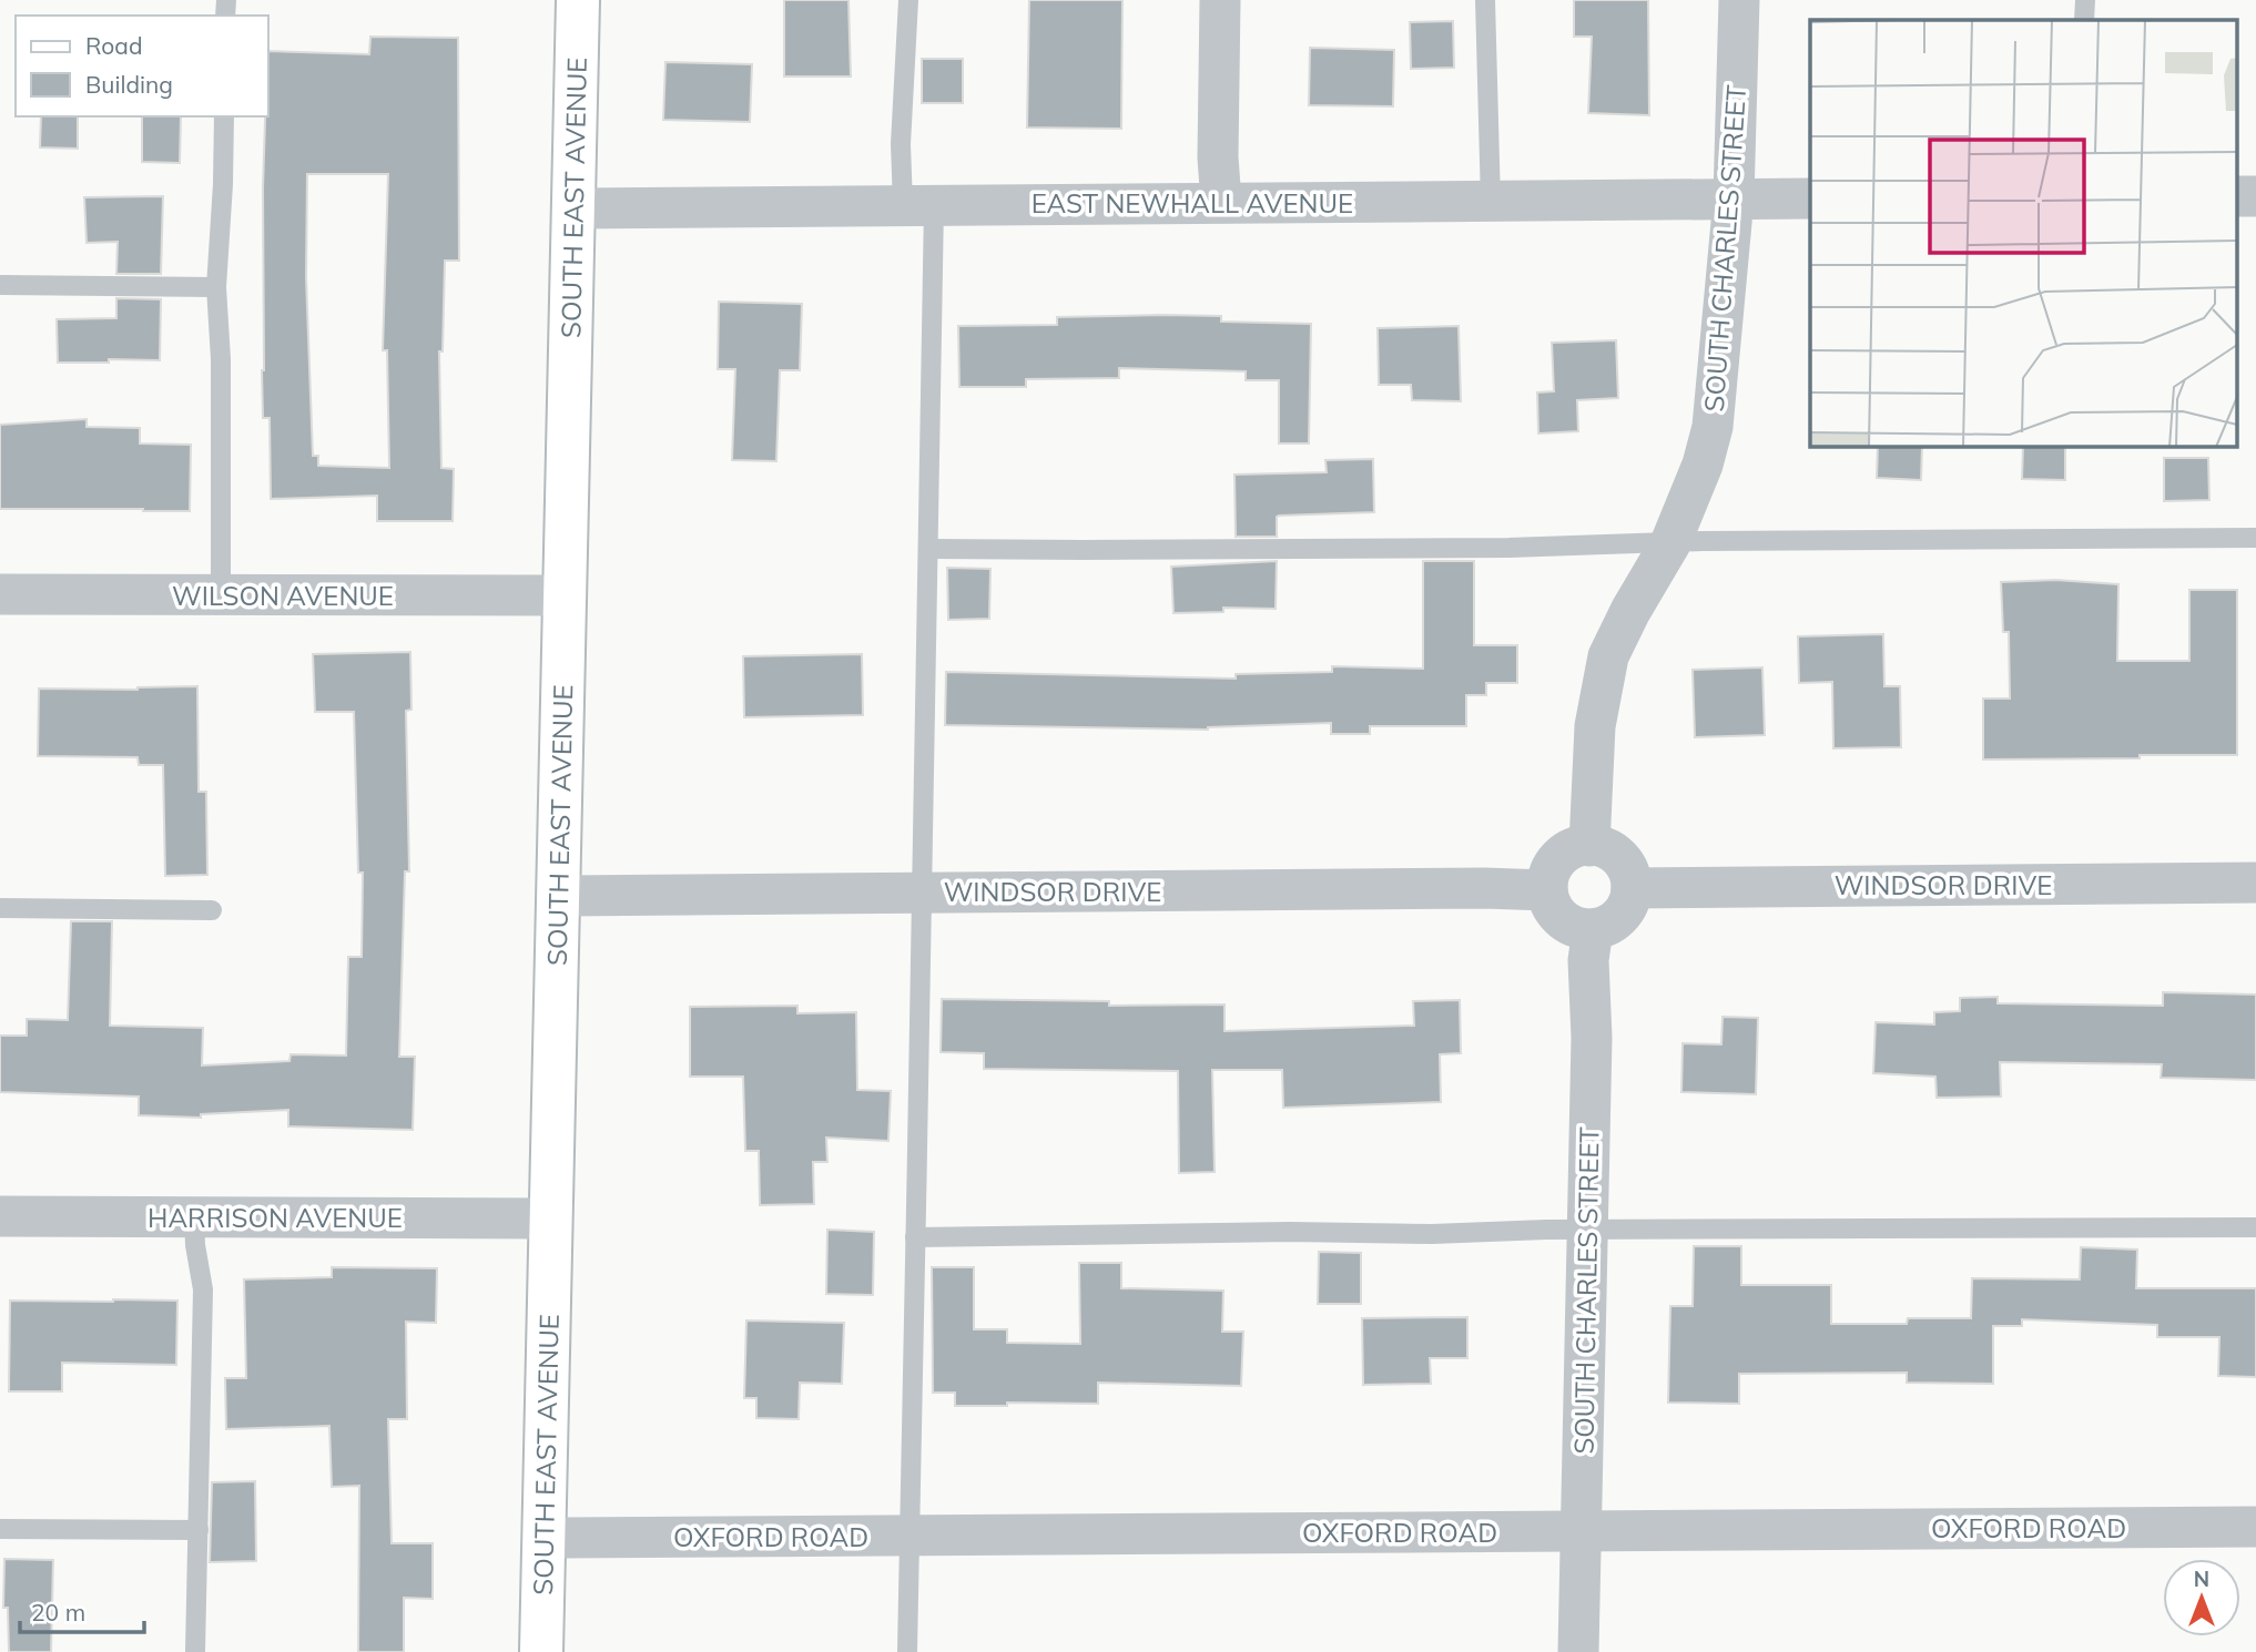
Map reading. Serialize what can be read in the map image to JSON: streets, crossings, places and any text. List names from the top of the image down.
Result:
{
  "streets": {
    "main road": ["SOUTH EAST AVENUE"],
    "street": [
      "EAST NEWHALL AVENUE",
      "SOUTH CHARLES STREET",
      "WILSON AVENUE",
      "WINDSOR DRIVE",
      "HARRISON AVENUE",
      "OXFORD ROAD"
    ]
  },
  "crossings": [
    ["SOUTH EAST AVENUE", "EAST NEWHALL AVENUE"],
    ["SOUTH EAST AVENUE", "WILSON AVENUE"],
    ["SOUTH EAST AVENUE", "WINDSOR DRIVE"],
    ["SOUTH EAST AVENUE", "HARRISON AVENUE"],
    ["SOUTH EAST AVENUE", "OXFORD ROAD"],
    ["EAST NEWHALL AVENUE", "SOUTH CHARLES STREET"],
    ["SOUTH CHARLES STREET", "WINDSOR DRIVE"],
    ["SOUTH CHARLES STREET", "OXFORD ROAD"]
  ],
  "legend": ["Road", "Building"],
  "scale_bar": "20 m",
  "north": "top"
}
